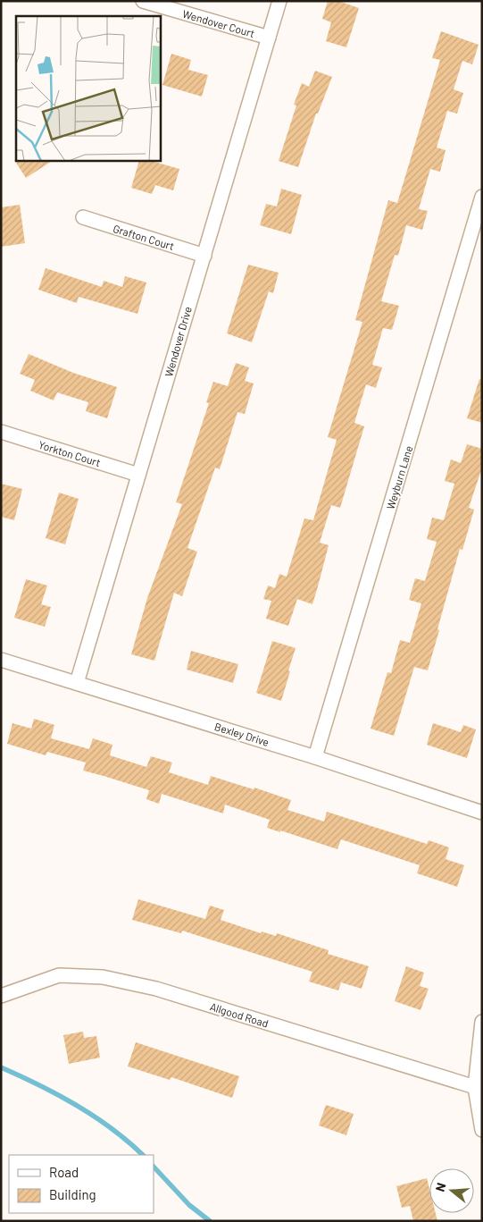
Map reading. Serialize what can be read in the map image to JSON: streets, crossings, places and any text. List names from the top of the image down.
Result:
{
  "streets": {
    "street": [
      "Wendover Court",
      "Grafton Court",
      "Wendover Drive",
      "Yorkton Court",
      "Weyburn Lane",
      "Bexley Drive",
      "Allgood Road"
    ]
  },
  "crossings": [
    ["Wendover Court", "Wendover Drive"],
    ["Grafton Court", "Wendover Drive"],
    ["Wendover Drive", "Yorkton Court"],
    ["Wendover Drive", "Bexley Drive"],
    ["Weyburn Lane", "Bexley Drive"]
  ],
  "legend": ["Road", "Building"],
  "north": "left"
}
